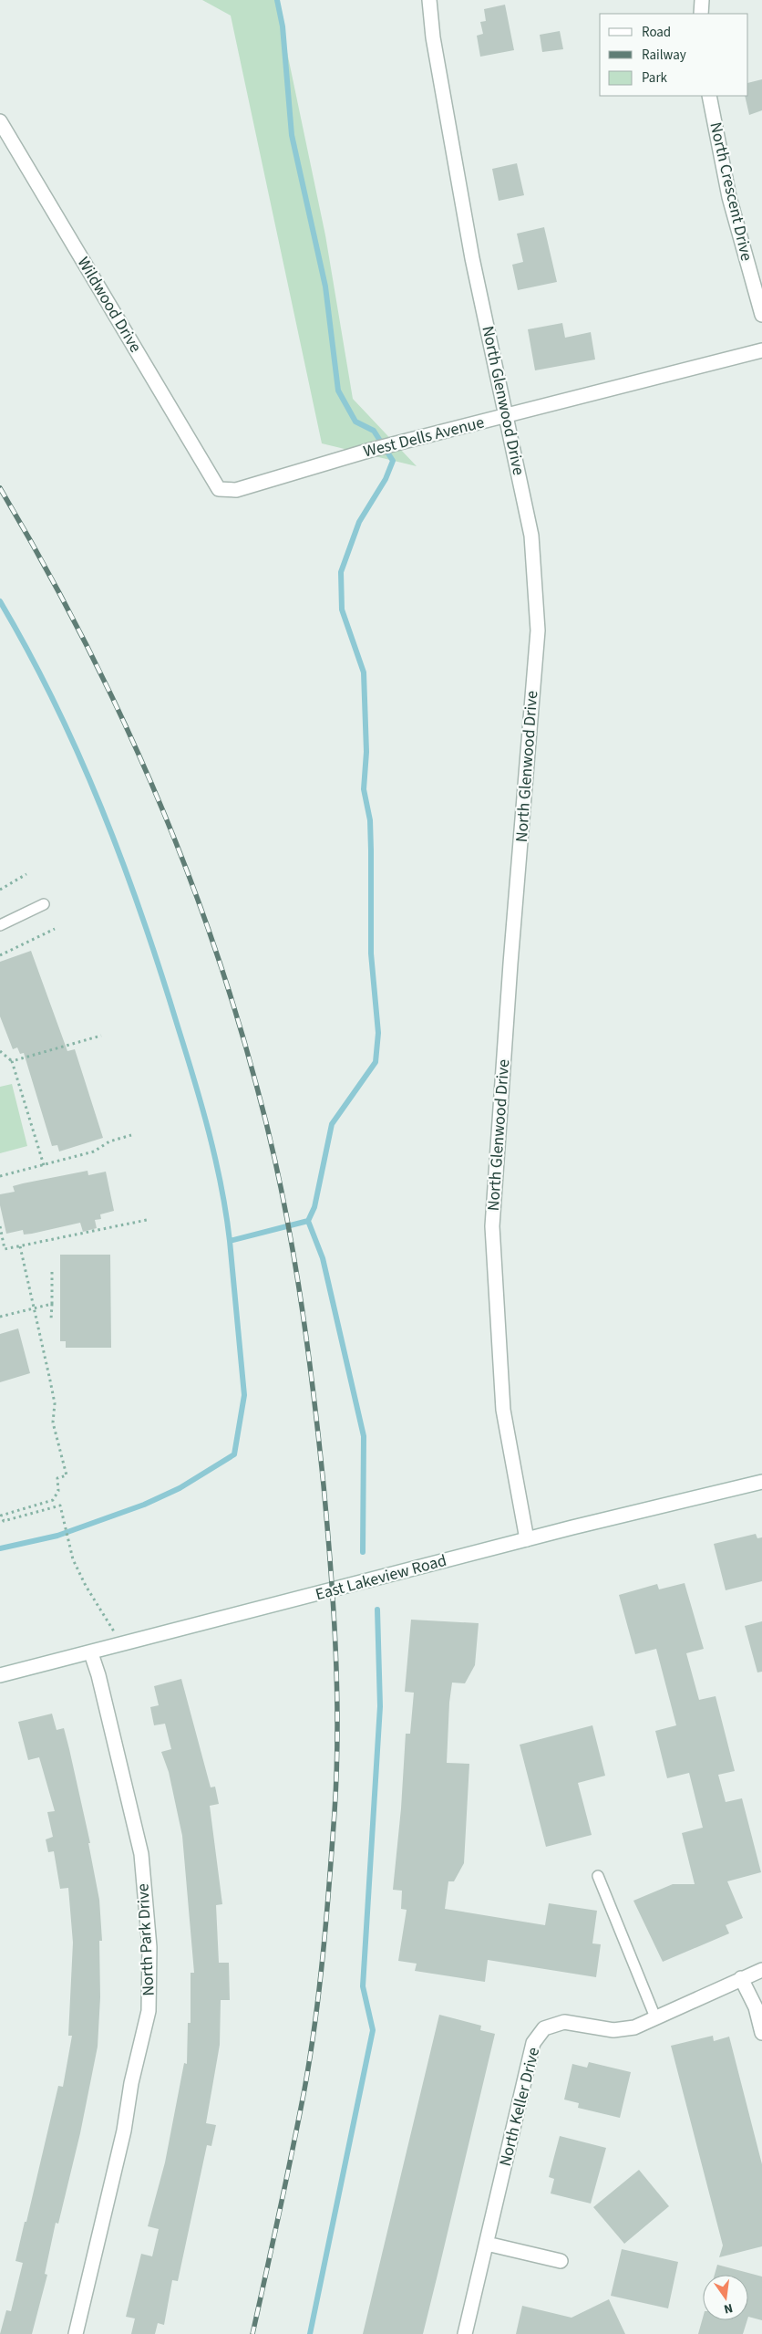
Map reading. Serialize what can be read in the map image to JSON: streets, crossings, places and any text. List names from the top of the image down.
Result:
{
  "streets": {
    "street": [
      "North Crescent Drive",
      "Wildwood Drive",
      "North Glenwood Drive",
      "West Dells Avenue",
      "East Lakeview Road",
      "North Park Drive",
      "North Keller Drive"
    ]
  },
  "crossings": [
    ["Wildwood Drive", "West Dells Avenue"],
    ["North Glenwood Drive", "West Dells Avenue"],
    ["North Glenwood Drive", "East Lakeview Road"],
    ["East Lakeview Road", "North Park Drive"]
  ],
  "legend": ["Road", "Railway", "Park"],
  "north": "bottom"
}
